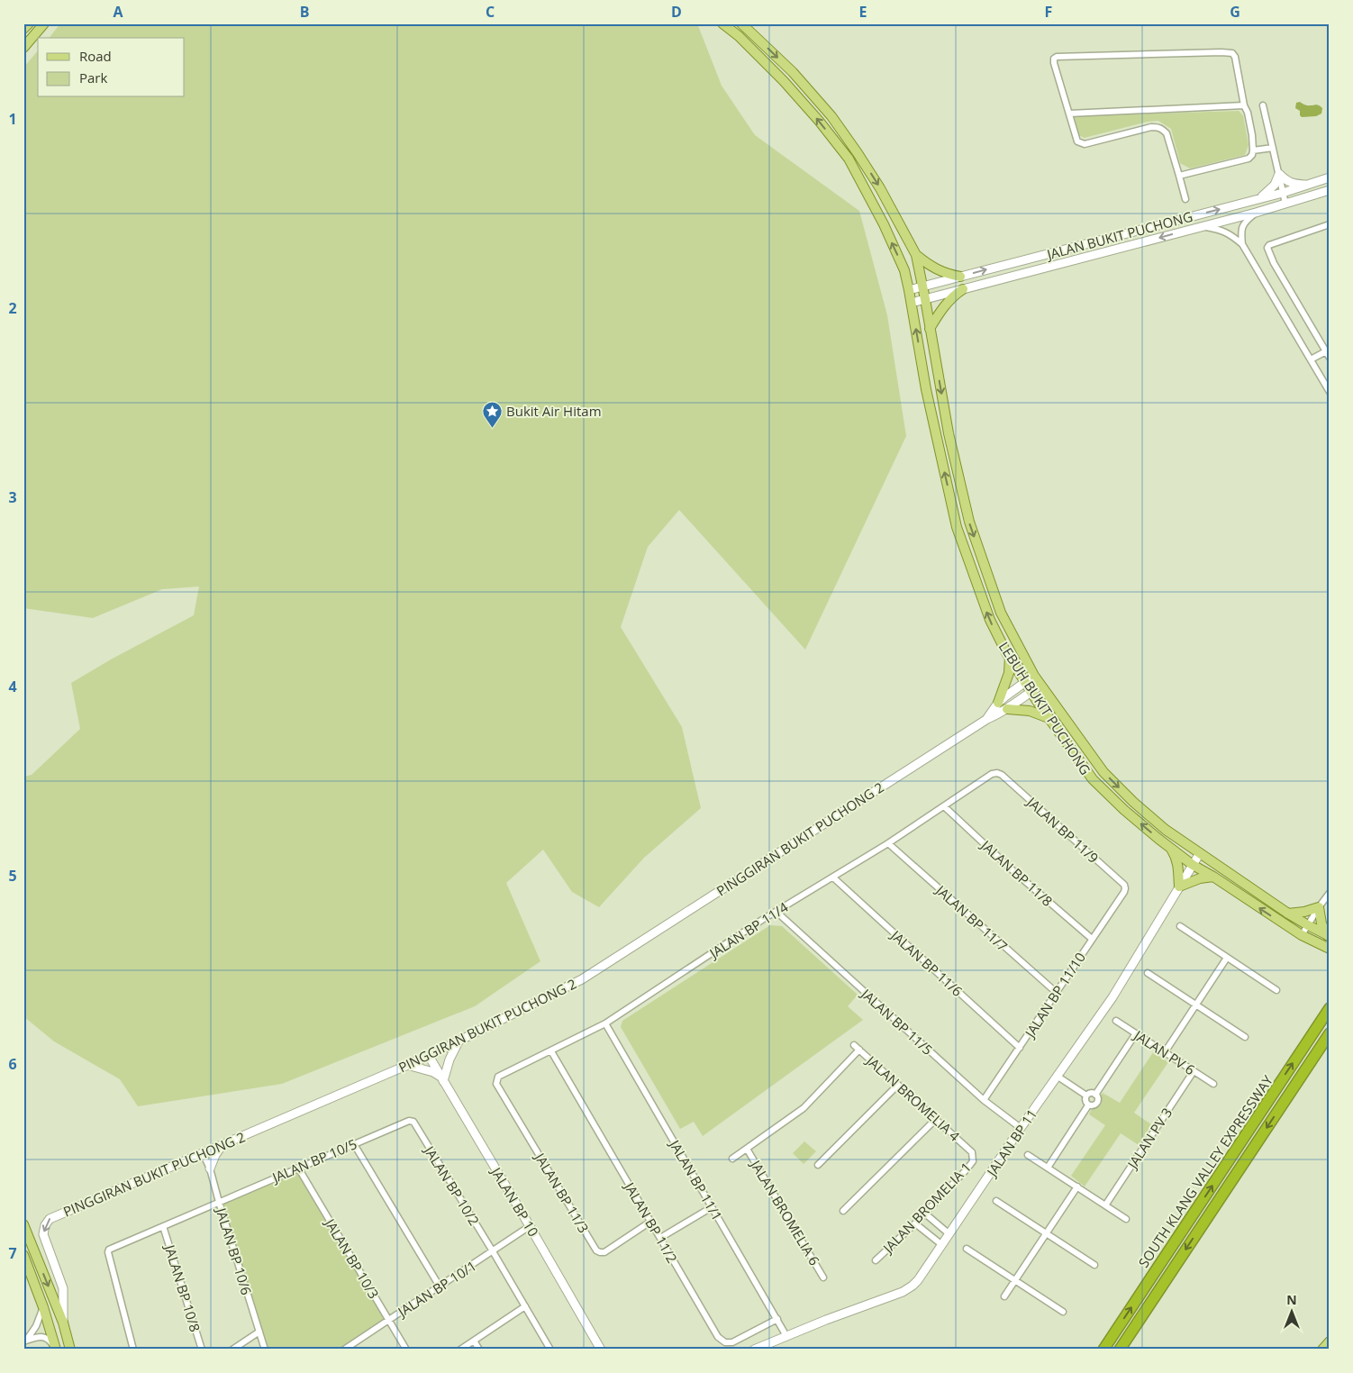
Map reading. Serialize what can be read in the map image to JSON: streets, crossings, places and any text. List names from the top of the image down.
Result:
{
  "streets": {
    "highway": ["SOUTH KLANG VALLEY EXPRESSWAY"],
    "main road": ["LEBUH BUKIT PUCHONG"],
    "street": [
      "JALAN BUKIT PUCHONG",
      "JALAN BP 11/9",
      "PINGGIRAN BUKIT PUCHONG 2",
      "JALAN BP 11/8",
      "JALAN BP 11/7",
      "JALAN BP 11/4",
      "JALAN BP 11/6",
      "JALAN BP 11/10",
      "JALAN BP 11/5",
      "JALAN PV 6",
      "JALAN BROMELIA 4",
      "JALAN PV 3",
      "JALAN BP 11",
      "JALAN BP 10/5",
      "JALAN BP 11/1",
      "JALAN BP 10/2",
      "JALAN BP 11/3",
      "JALAN BP 10",
      "JALAN BROMELIA 1",
      "JALAN BROMELIA 6",
      "JALAN BP 11/2",
      "JALAN BP 10/6",
      "JALAN BP 10/3",
      "JALAN BP 10/8",
      "JALAN BP 10/1"
    ]
  },
  "crossings": [
    ["JALAN BUKIT PUCHONG", "LEBUH BUKIT PUCHONG"],
    ["LEBUH BUKIT PUCHONG", "PINGGIRAN BUKIT PUCHONG 2"],
    ["LEBUH BUKIT PUCHONG", "JALAN BP 11"],
    ["JALAN BP 11/9", "JALAN BP 11/4"],
    ["JALAN BP 11/9", "JALAN BP 11/10"],
    ["PINGGIRAN BUKIT PUCHONG 2", "JALAN BP 10"],
    ["PINGGIRAN BUKIT PUCHONG 2", "JALAN BP 10/6"],
    ["JALAN BP 11/8", "JALAN BP 11/4"],
    ["JALAN BP 11/8", "JALAN BP 11/10"],
    ["JALAN BP 11/7", "JALAN BP 11/4"],
    ["JALAN BP 11/7", "JALAN BP 11/10"],
    ["JALAN BP 11/4", "JALAN BP 11/6"],
    ["JALAN BP 11/4", "JALAN BP 11/5"],
    ["JALAN BP 11/4", "JALAN BP 11/1"],
    ["JALAN BP 11/4", "JALAN BP 11/3"],
    ["JALAN BP 11/4", "JALAN BP 11/2"],
    ["JALAN BP 11/6", "JALAN BP 11/10"],
    ["JALAN BP 11/10", "JALAN BP 11/5"],
    ["JALAN BP 11/5", "JALAN BP 11"],
    ["JALAN PV 6", "JALAN PV 3"],
    ["JALAN BROMELIA 4", "JALAN BROMELIA 1"],
    ["JALAN BP 11", "JALAN BP 11/1"],
    ["JALAN BP 10/5", "JALAN BP 10/2"],
    ["JALAN BP 10/5", "JALAN BP 10/6"],
    ["JALAN BP 10/5", "JALAN BP 10/3"],
    ["JALAN BP 10/5", "JALAN BP 10/8"],
    ["JALAN BP 11/1", "JALAN BP 11/2"],
    ["JALAN BP 10/2", "JALAN BP 10/1"],
    ["JALAN BP 11/3", "JALAN BP 11/2"],
    ["JALAN BP 10", "JALAN BP 10/1"],
    ["JALAN BP 10/3", "JALAN BP 10/1"]
  ],
  "places": {
    "place": ["Bukit Air Hitam"]
  },
  "legend": ["Road", "Park"],
  "north": "top",
  "grid": {
    "columns": [
      "A",
      "B",
      "C",
      "D",
      "E",
      "F",
      "G"
    ],
    "rows": [
      "1",
      "2",
      "3",
      "4",
      "5",
      "6",
      "7"
    ]
  }
}
